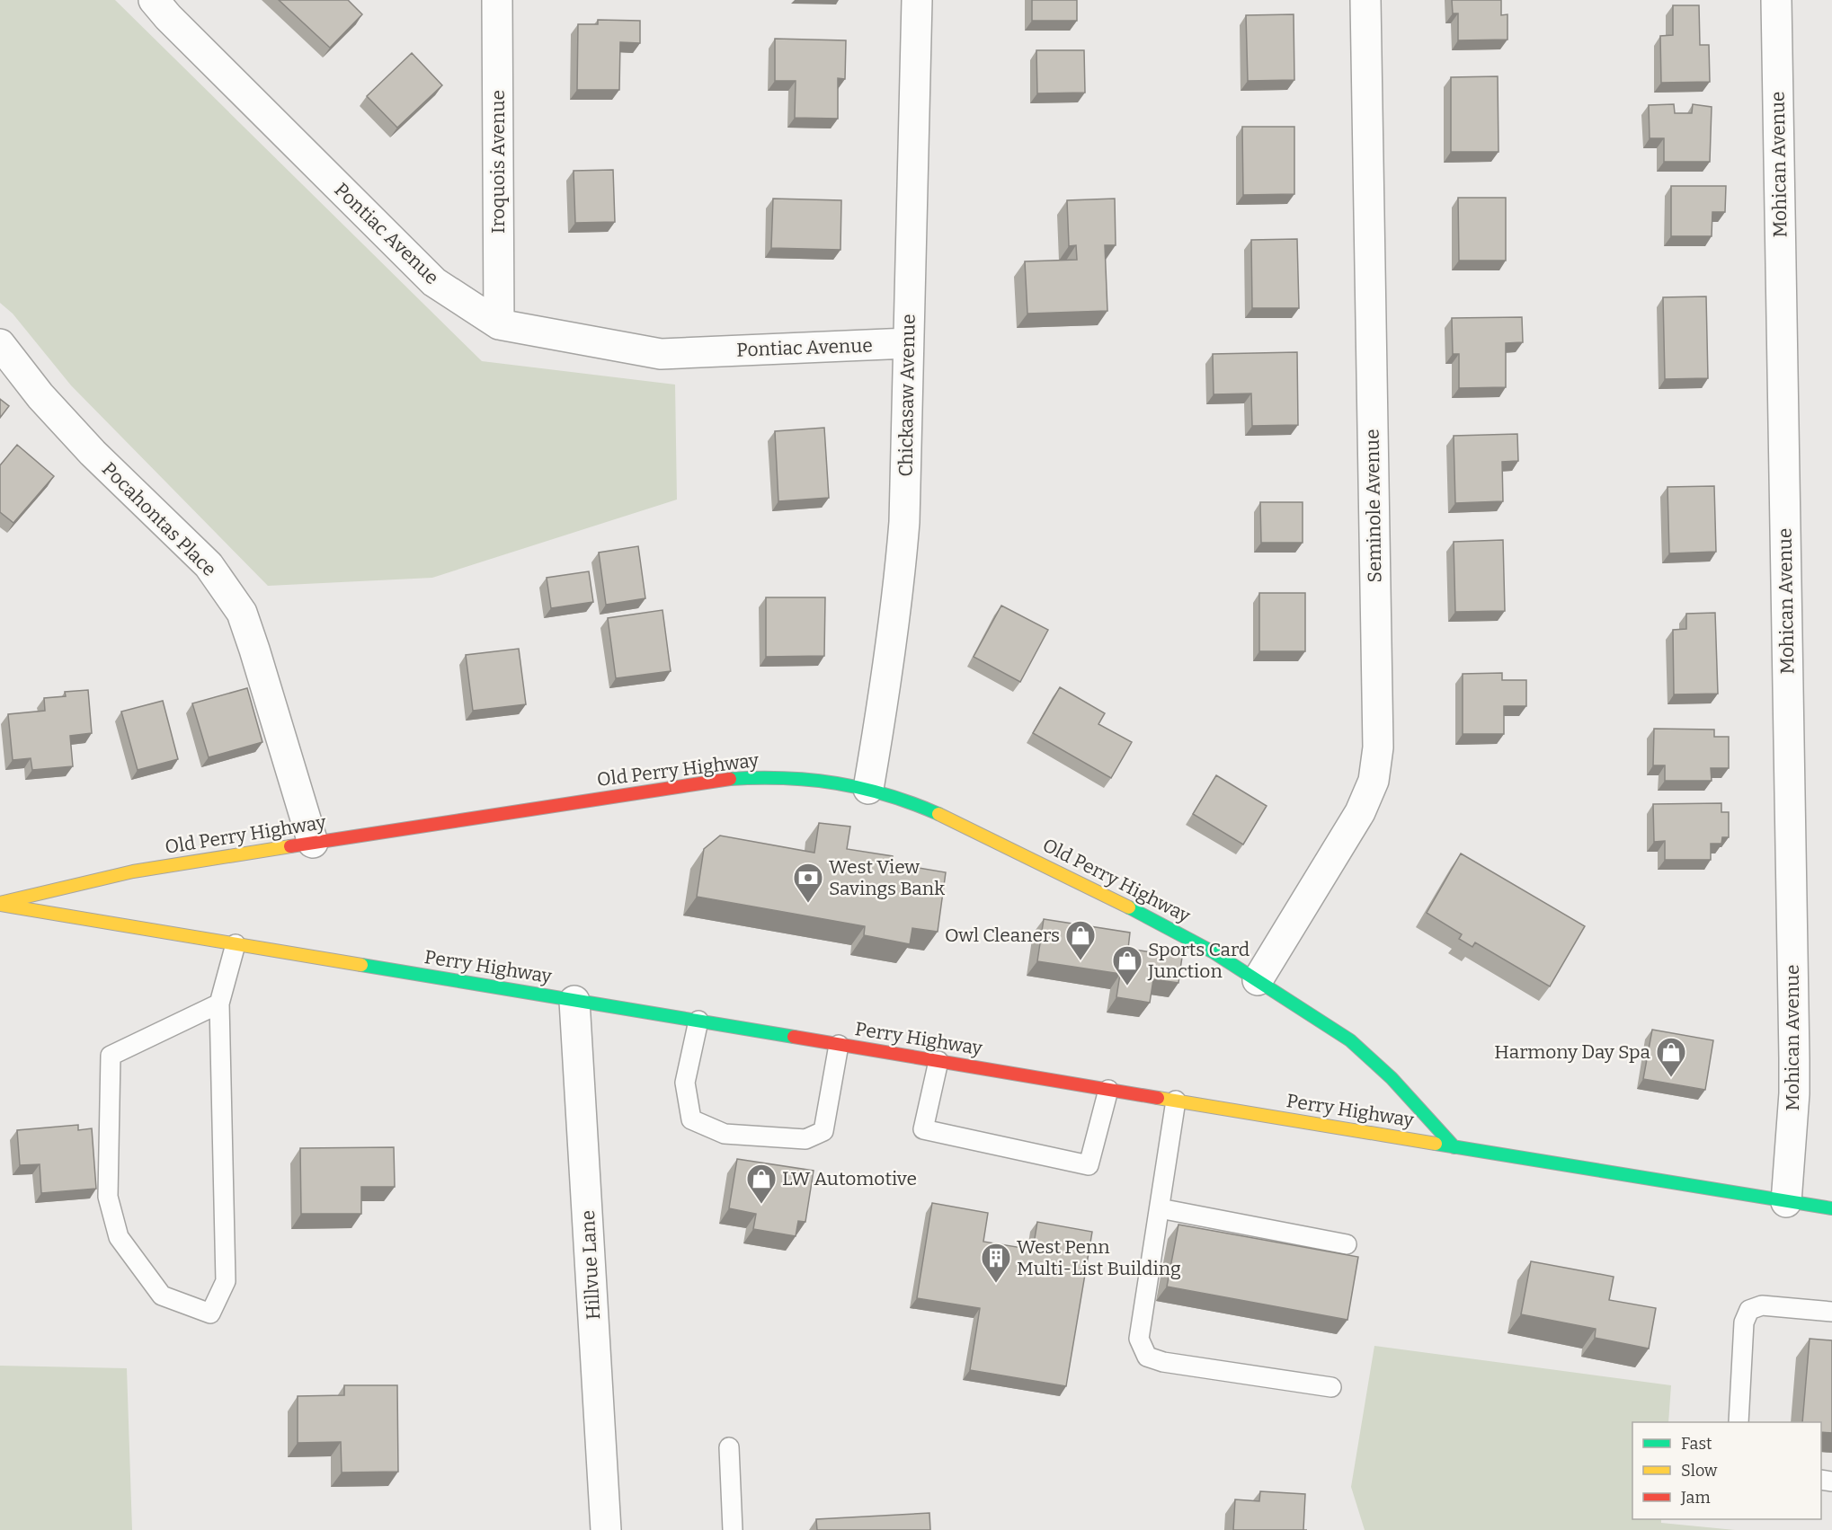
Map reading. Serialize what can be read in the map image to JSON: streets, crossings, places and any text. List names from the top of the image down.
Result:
{
  "streets": {
    "main road": ["Old Perry Highway", "Perry Highway"],
    "street": [
      "Iroquois Avenue",
      "Mohican Avenue",
      "Pontiac Avenue",
      "Chickasaw Avenue",
      "Seminole Avenue",
      "Pocahontas Place",
      "Hillvue Lane"
    ]
  },
  "crossings": [
    ["Iroquois Avenue", "Pontiac Avenue"],
    ["Mohican Avenue", "Perry Highway"],
    ["Pontiac Avenue", "Chickasaw Avenue"],
    ["Chickasaw Avenue", "Old Perry Highway"],
    ["Seminole Avenue", "Old Perry Highway"],
    ["Pocahontas Place", "Old Perry Highway"],
    ["Old Perry Highway", "Perry Highway"],
    ["Perry Highway", "Hillvue Lane"]
  ],
  "places": {
    "bank": ["West View Savings Bank"],
    "shop": [
      "Owl Cleaners",
      "Sports Card Junction",
      "Harmony Day Spa",
      "LW Automotive"
    ],
    "building": ["West Penn Multi-List Building"]
  },
  "legend": ["Fast", "Slow", "Jam"]
}
